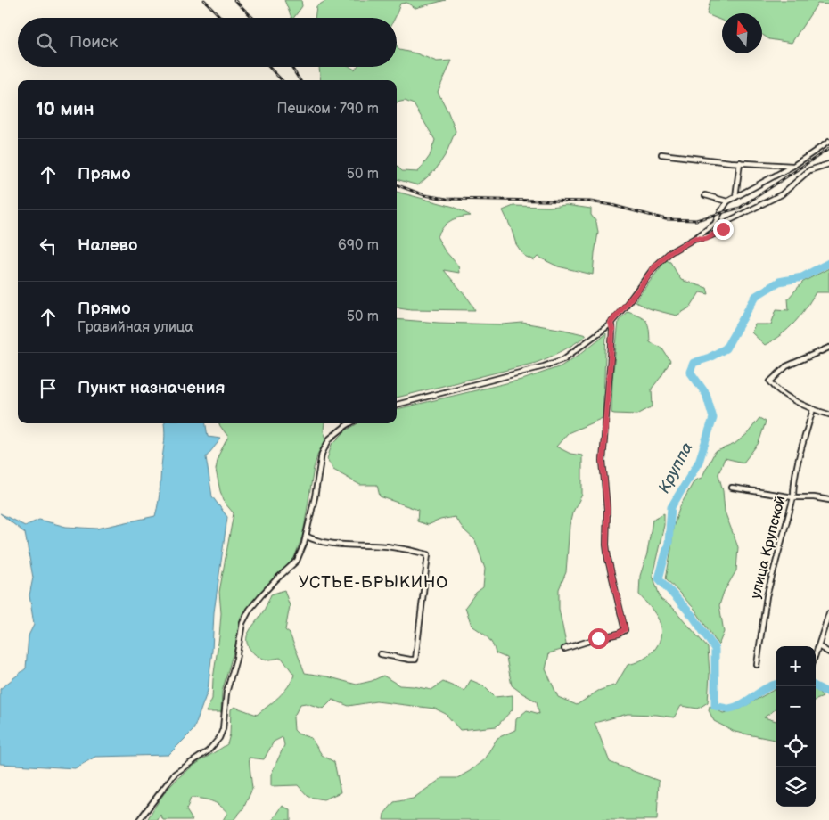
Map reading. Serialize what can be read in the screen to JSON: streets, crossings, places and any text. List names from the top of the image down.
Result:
{
  "streets": {
    "street": ["улица Крупской"]
  },
  "districts": ["УСТЬЕ-БРЫКИНО"],
  "water": ["Круппа"],
  "north": "top",
  "page": {
    "search": "Поиск",
    "heading": ["10 мин", "Пешком · 790 m"],
    "list": [
      ["Прямо", "50 m"],
      ["Налево", "690 m"],
      ["Прямо", "Гравийная улица", "50 m"],
      "Пункт назначения"
    ],
    "map_buttons": ["+", "−"]
  }
}
